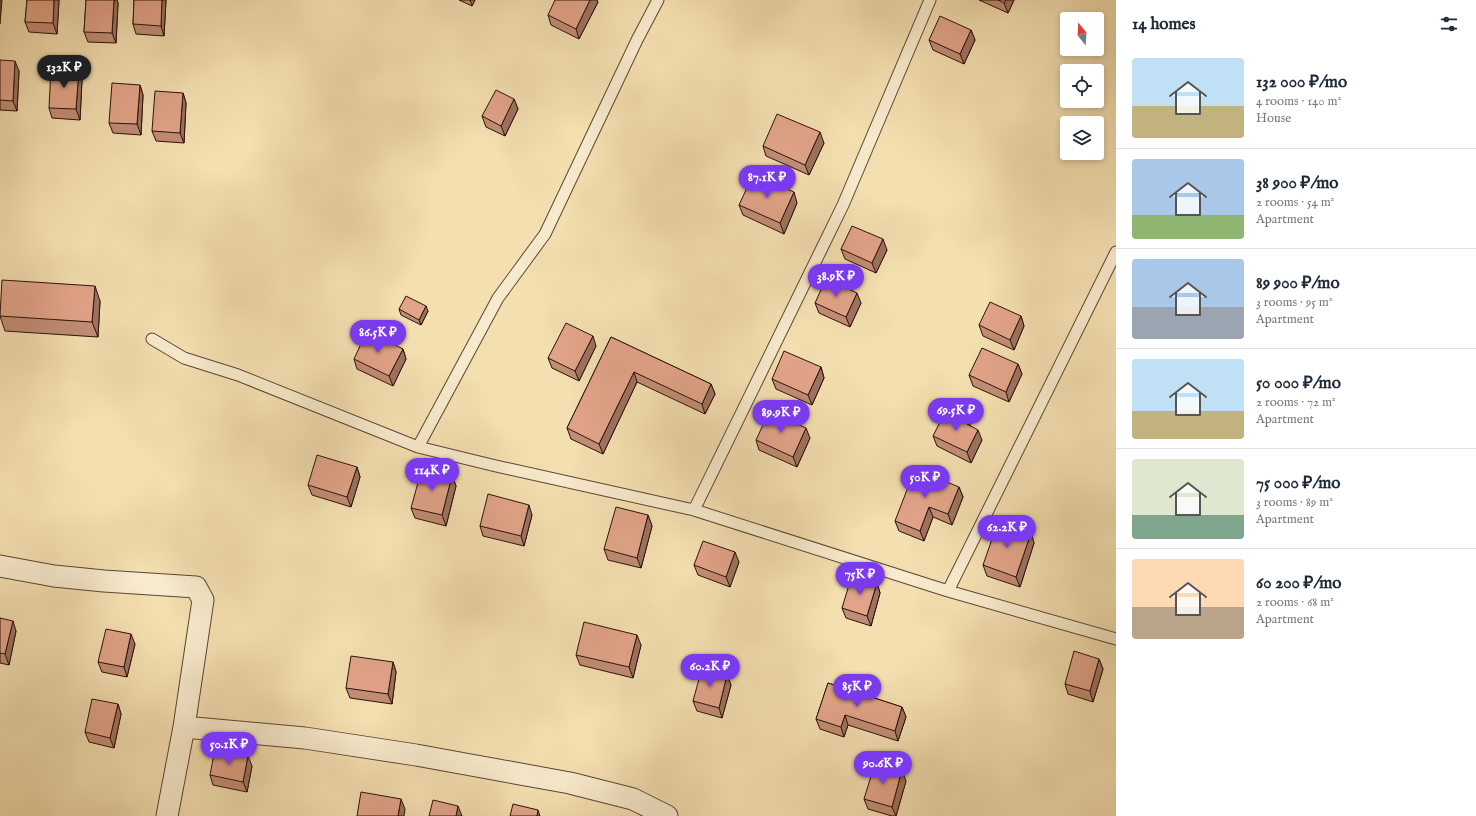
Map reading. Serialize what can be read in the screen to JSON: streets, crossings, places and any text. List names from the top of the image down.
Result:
{
  "north": "top",
  "page": {
    "heading": "14 homes",
    "list": [
      {
        "name": "132 000 ₽/mo",
        "note": "4 rooms · 140 m² · House"
      },
      {
        "name": "38 900 ₽/mo",
        "note": "2 rooms · 54 m² · Apartment"
      },
      {
        "name": "89 900 ₽/mo",
        "note": "3 rooms · 95 m² · Apartment"
      },
      {
        "name": "50 000 ₽/mo",
        "note": "2 rooms · 72 m² · Apartment"
      },
      {
        "name": "75 000 ₽/mo",
        "note": "3 rooms · 89 m² · Apartment"
      },
      {
        "name": "60 200 ₽/mo",
        "note": "2 rooms · 68 m² · Apartment"
      }
    ],
    "price": [
      "132K ₽",
      "87.1K ₽",
      "38.9K ₽",
      "86.5K ₽",
      "69.5K ₽",
      "89.9K ₽",
      "114K ₽",
      "50K ₽",
      "62.2K ₽",
      "75K ₽",
      "60.2K ₽",
      "85K ₽",
      "50.1K ₽",
      "90.6K ₽"
    ]
  }
}
